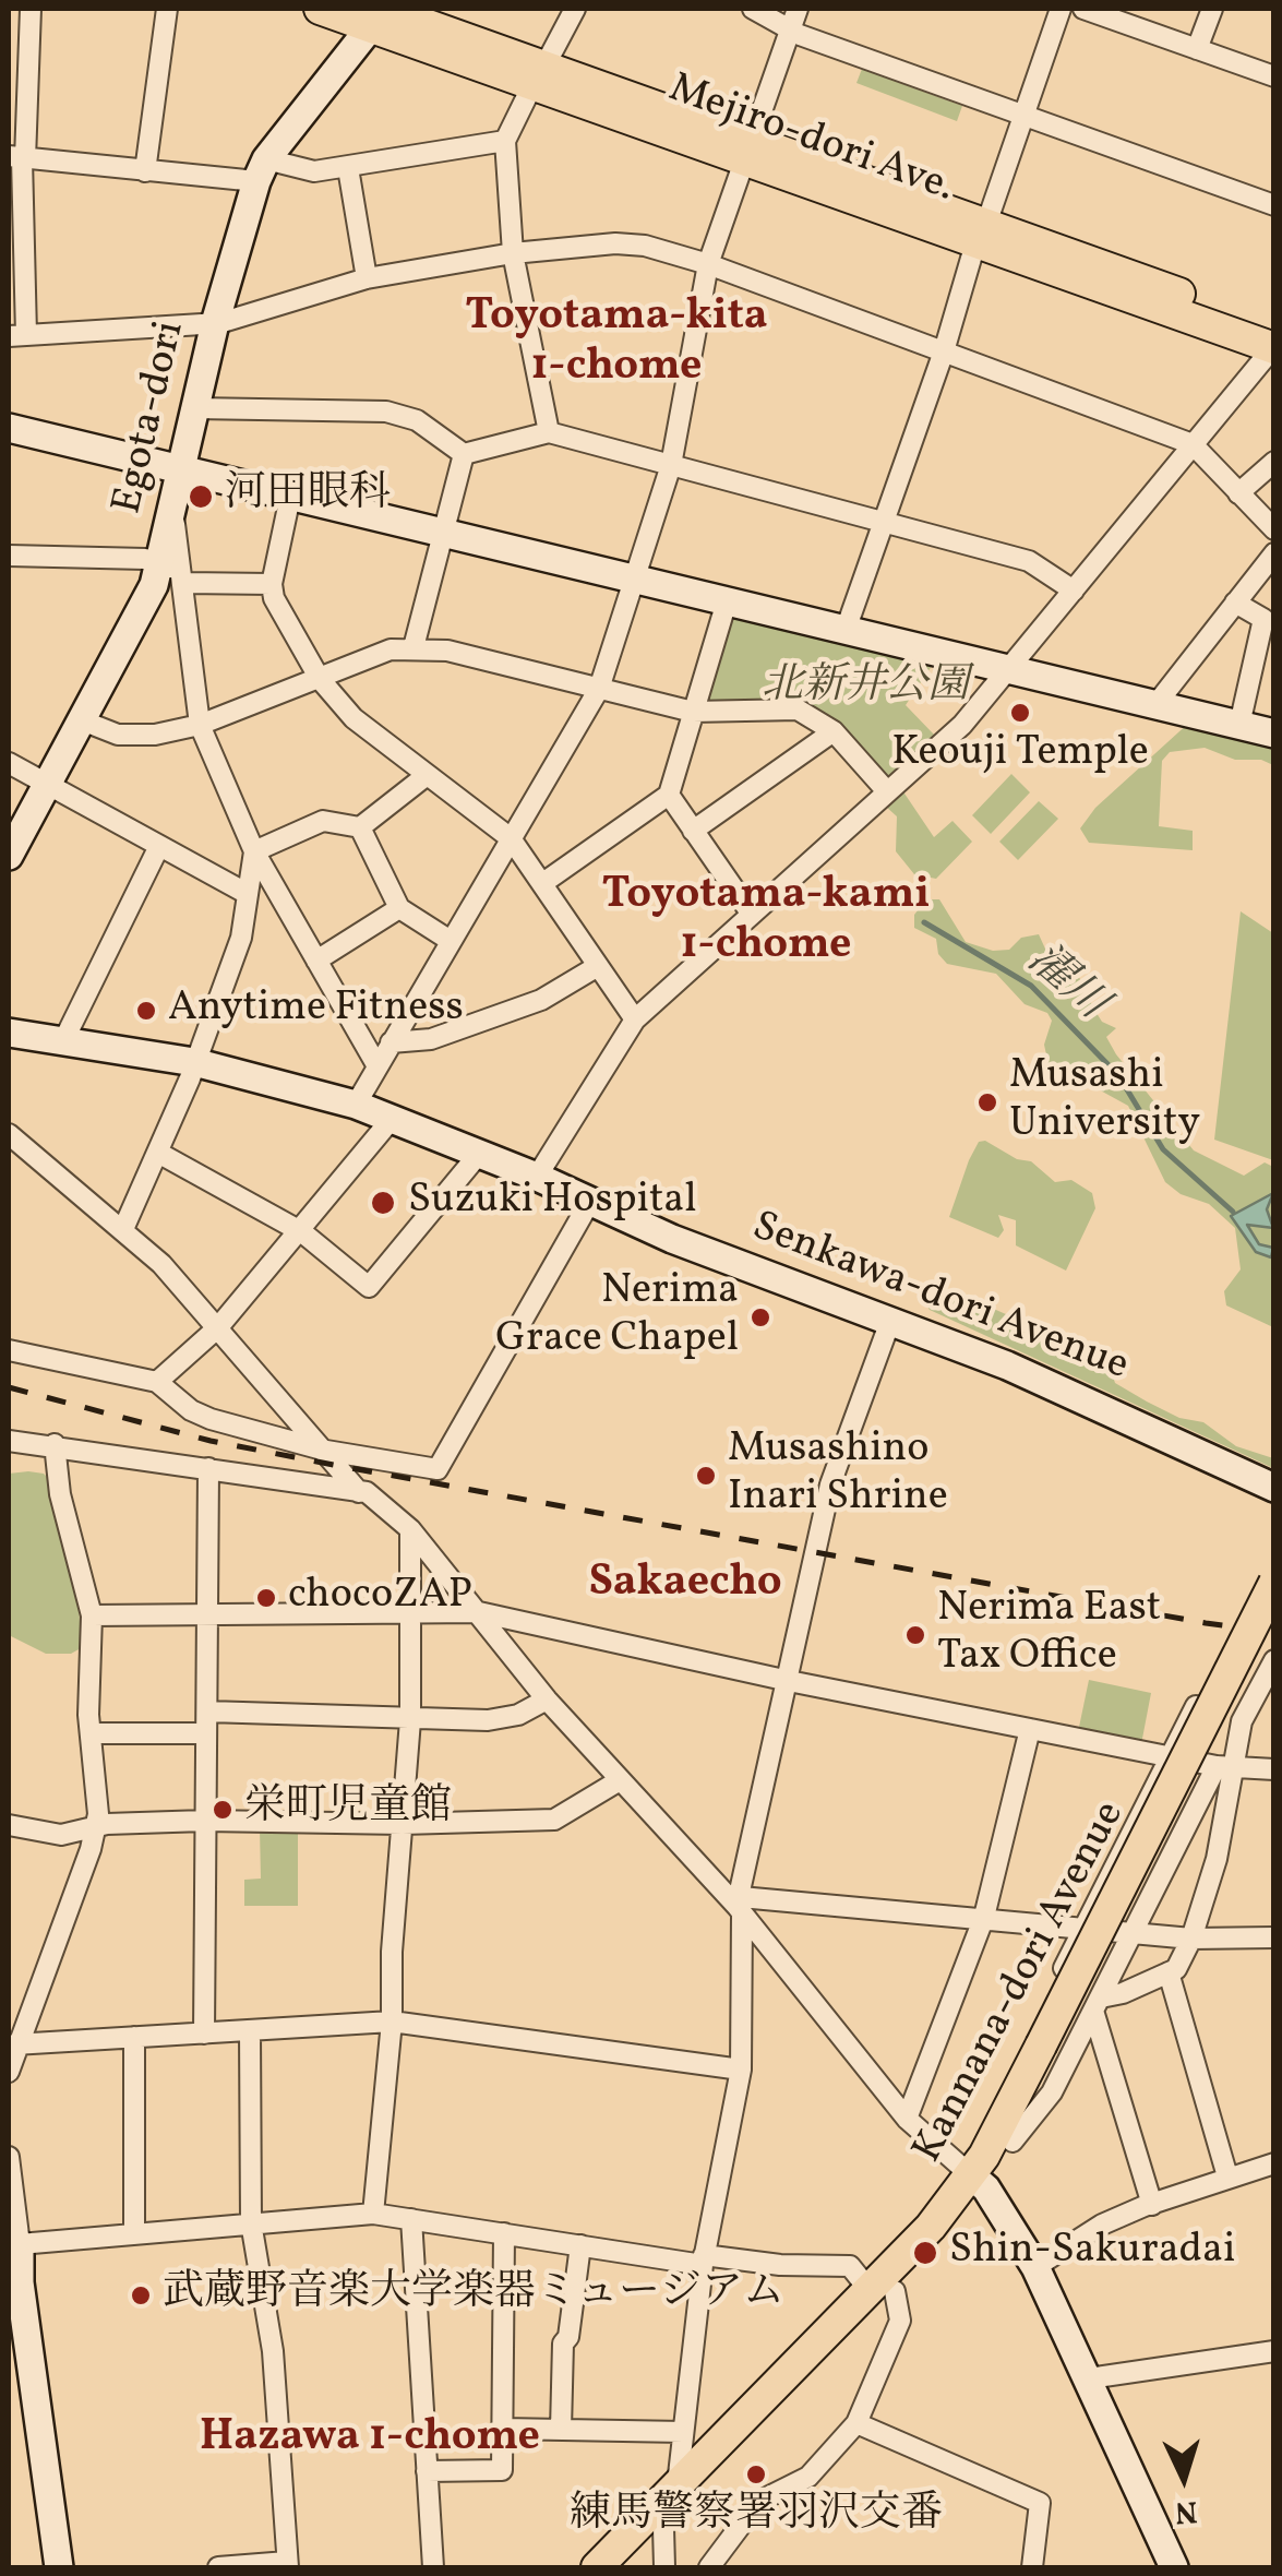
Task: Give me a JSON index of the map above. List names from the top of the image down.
{
  "streets": {
    "main road": ["Mejiro-dori Ave.", "Kannana-dori Avenue"],
    "street": ["Egota-dori", "Senkawa-dori Avenue"]
  },
  "crossings": [
    ["Mejiro-dori Ave.", "Egota-dori"]
  ],
  "districts": [
    "Toyotama-kita 1-chome",
    "Toyotama-kami 1-chome",
    "Sakaecho",
    "Hazawa 1-chome"
  ],
  "water": ["濯川"],
  "parks": ["北新井公園"],
  "places": [
    "河田眼科",
    "Keouji Temple",
    "Anytime Fitness",
    "Musashi University",
    "Suzuki Hospital",
    "Nerima Grace Chapel",
    "Musashino Inari Shrine",
    "chocoZAP",
    "Nerima East Tax Office",
    "栄町児童館",
    "Shin-Sakuradai",
    "武蔵野音楽大学楽器ミュージアム",
    "練馬警察署羽沢交番"
  ],
  "north": "bottom"
}
